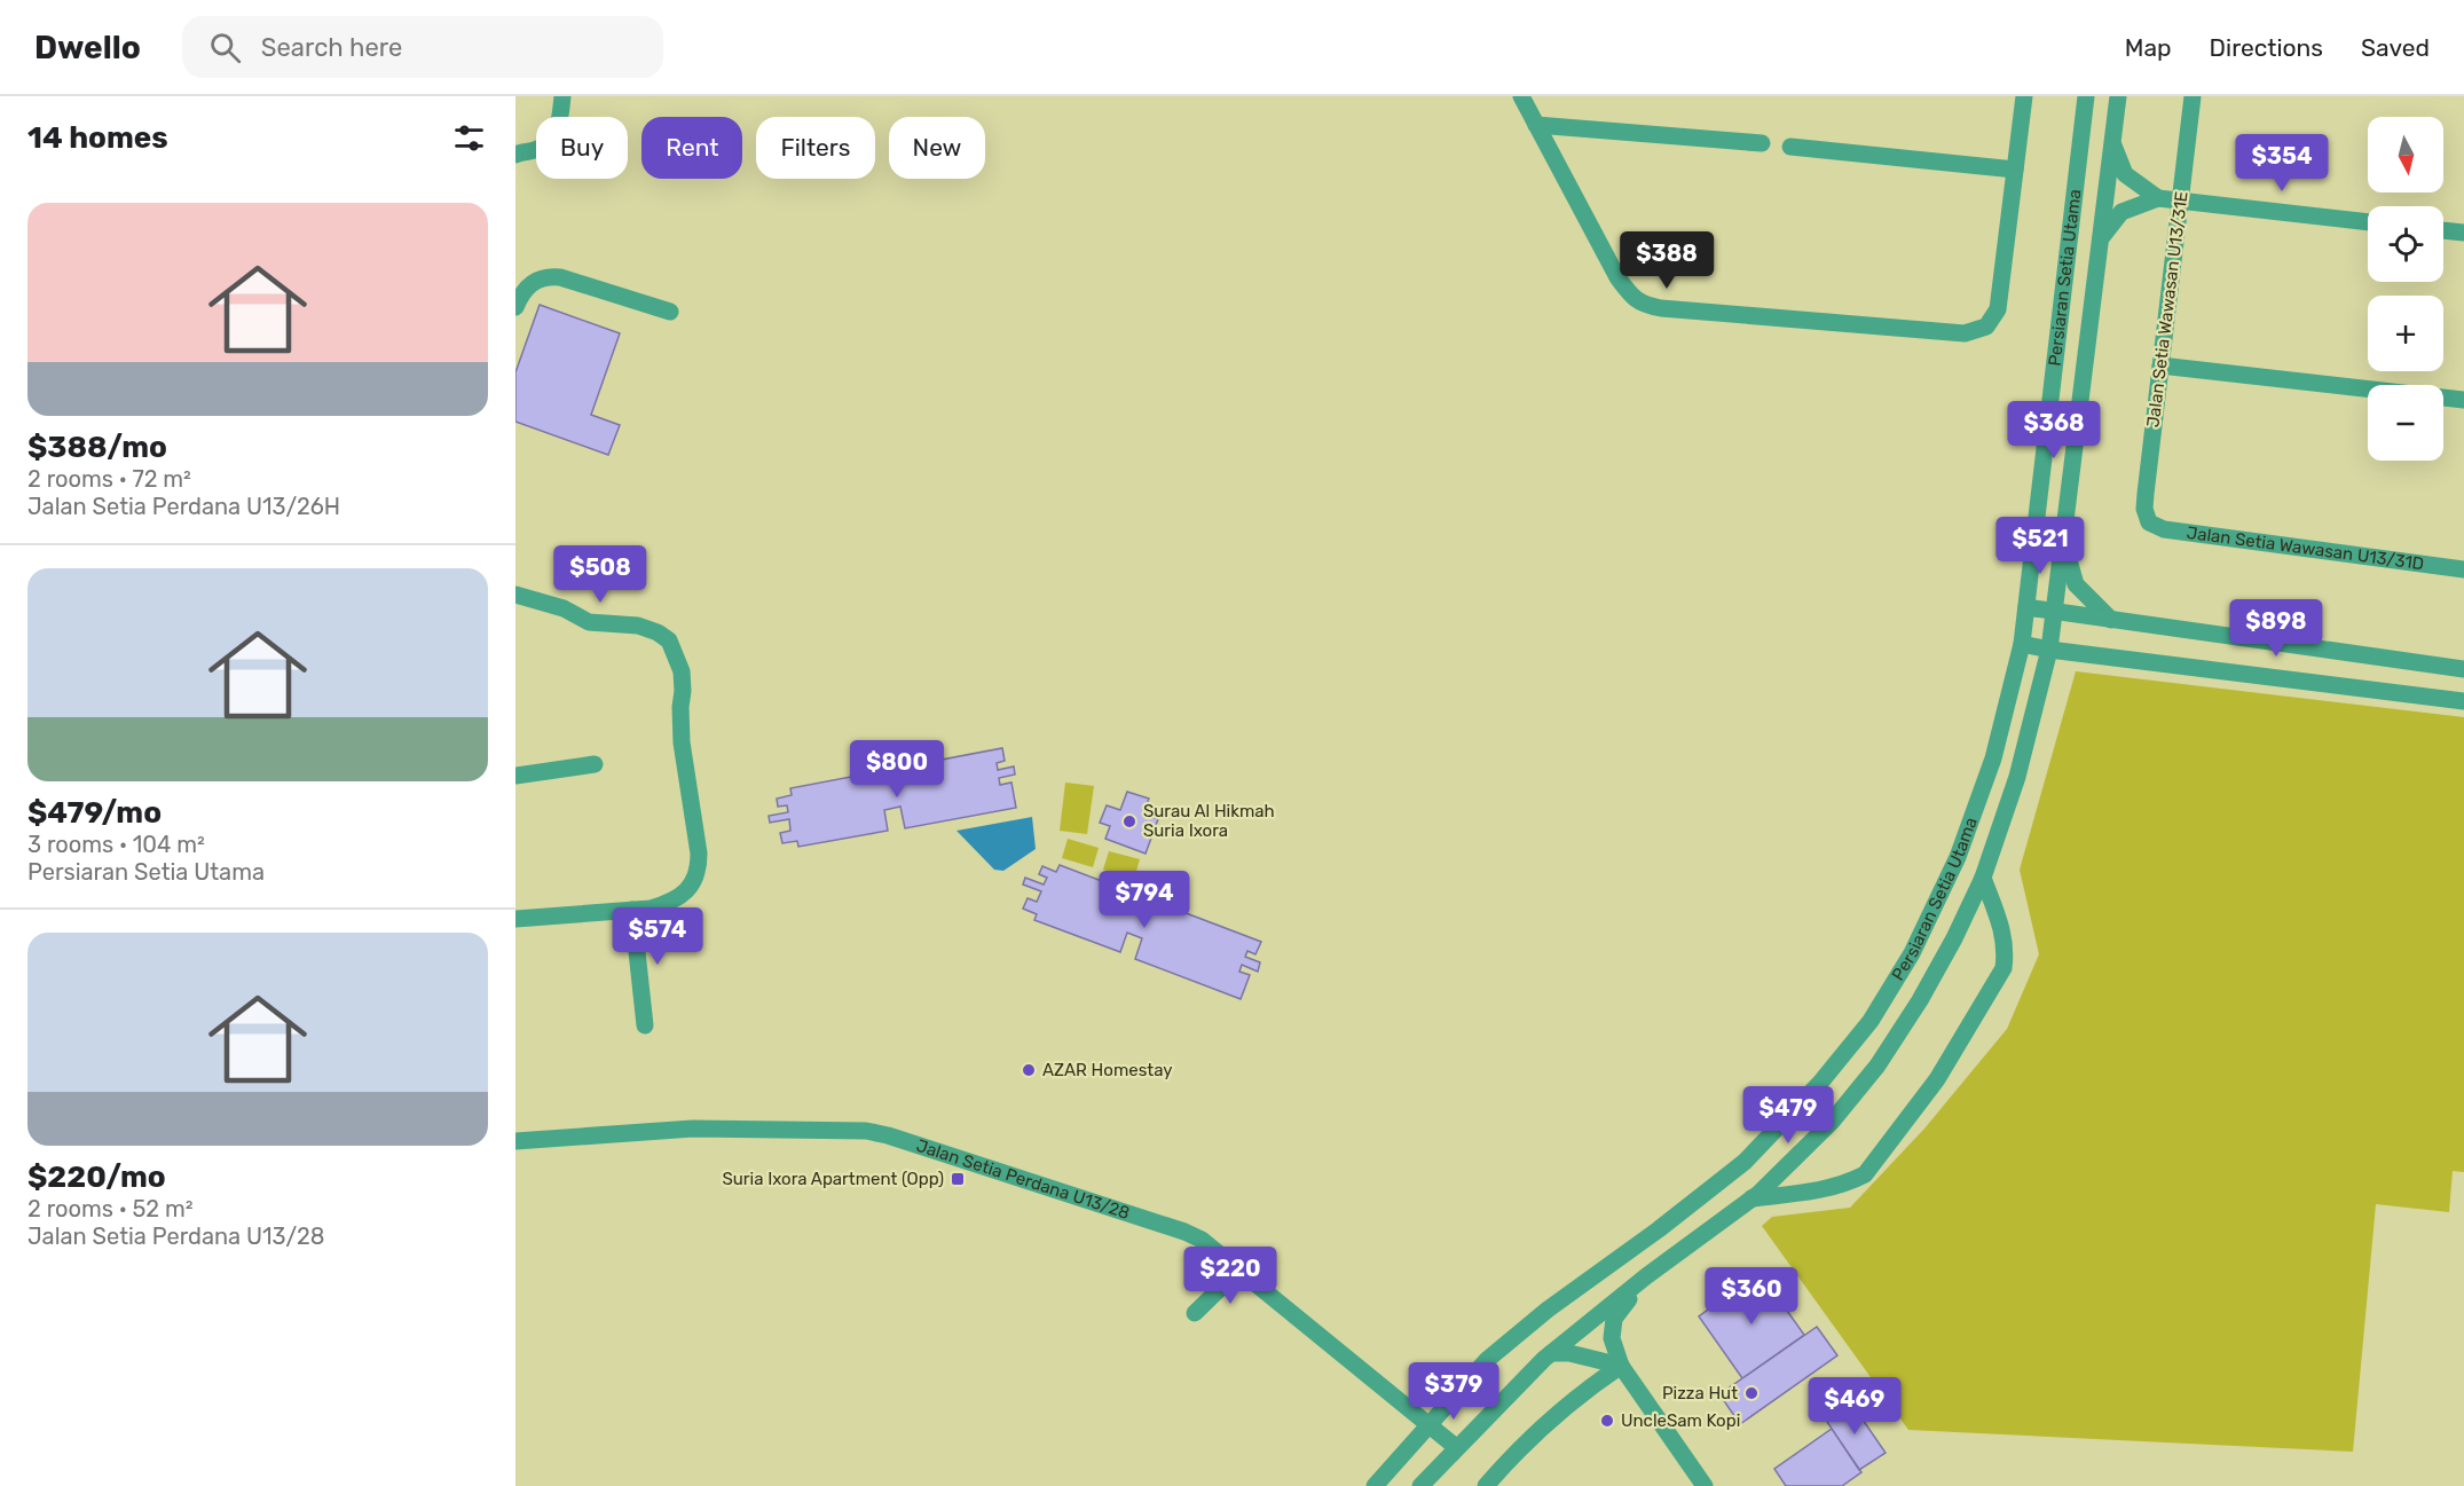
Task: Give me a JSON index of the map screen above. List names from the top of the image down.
{
  "streets": {
    "street": [
      "Persiaran Setia Utama",
      "Jalan Setia Wawasan U13/31E",
      "Jalan Setia Wawasan U13/31D",
      "Jalan Setia Perdana U13/28"
    ]
  },
  "crossings": [
    ["Persiaran Setia Utama", "Jalan Setia Perdana U13/28"],
    ["Jalan Setia Wawasan U13/31E", "Jalan Setia Wawasan U13/31D"]
  ],
  "places": {
    "other": [
      "Surau Al Hikmah Suria Ixora",
      "AZAR Homestay",
      "Pizza Hut",
      "UncleSam Kopi"
    ],
    "transit": ["Suria Ixora Apartment (Opp)"]
  },
  "north": "bottom",
  "page": {
    "header": "Dwello",
    "search": "Search here",
    "nav": ["Map", "Directions", "Saved"],
    "heading": "14 homes",
    "map_buttons": ["+", "−"],
    "chip": [
      "Buy",
      "Rent",
      "Filters",
      "New"
    ],
    "price": [
      "$354",
      "$388",
      "$368",
      "$521",
      "$508",
      "$898",
      "$800",
      "$794",
      "$574",
      "$479",
      "$220",
      "$360",
      "$379",
      "$469"
    ],
    "list": [
      {
        "name": "$388/mo",
        "note": "2 rooms · 72 m² · Jalan Setia Perdana U13/26H"
      },
      {
        "name": "$479/mo",
        "note": "3 rooms · 104 m² · Persiaran Setia Utama"
      },
      {
        "name": "$220/mo",
        "note": "2 rooms · 52 m² · Jalan Setia Perdana U13/28"
      }
    ]
  }
}
